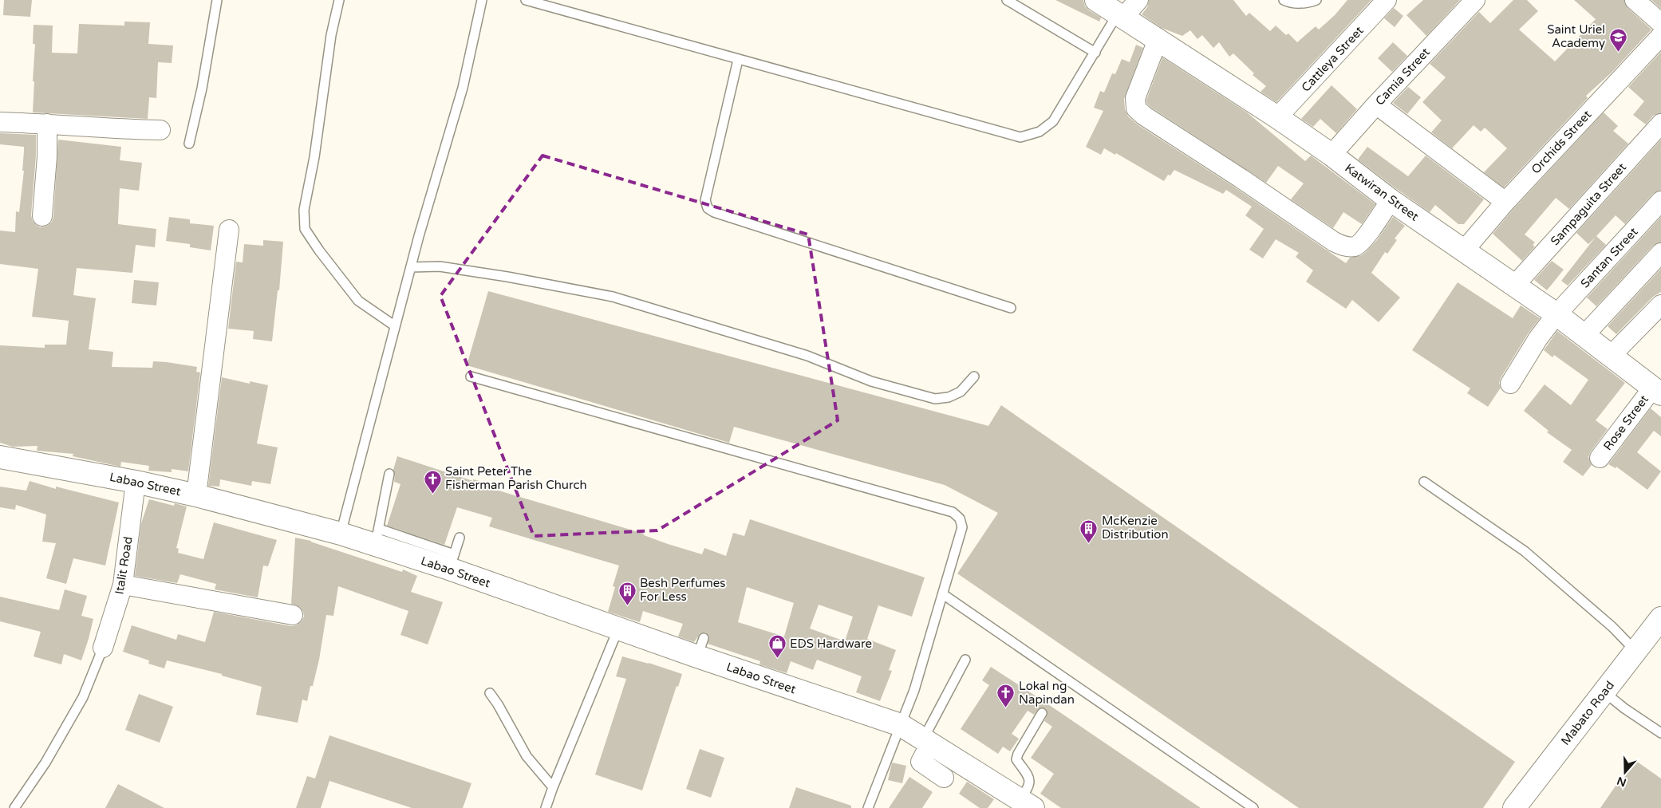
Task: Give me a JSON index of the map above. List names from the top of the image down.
{
  "streets": {
    "main road": ["Katwiran Street", "Labao Street", "Mabato Road"],
    "street": [
      "Cattleya Street",
      "Camia Street",
      "Orchids Street",
      "Sampaguita Street",
      "Santan Street",
      "Rose Street",
      "Italit Road"
    ]
  },
  "crossings": [
    ["Cattleya Street", "Katwiran Street"],
    ["Camia Street", "Katwiran Street"],
    ["Orchids Street", "Katwiran Street"],
    ["Katwiran Street", "Sampaguita Street"],
    ["Katwiran Street", "Santan Street"],
    ["Katwiran Street", "Rose Street"],
    ["Labao Street", "Italit Road"]
  ],
  "places": {
    "school or university": ["Saint Uriel Academy"],
    "church": ["Saint Peter The Fisherman Parish Church", "Lokal ng Napindan"],
    "building": ["McKenzie Distribution", "Besh Perfumes For Less"],
    "shop": ["EDS Hardware"]
  },
  "north": "bottom"
}
